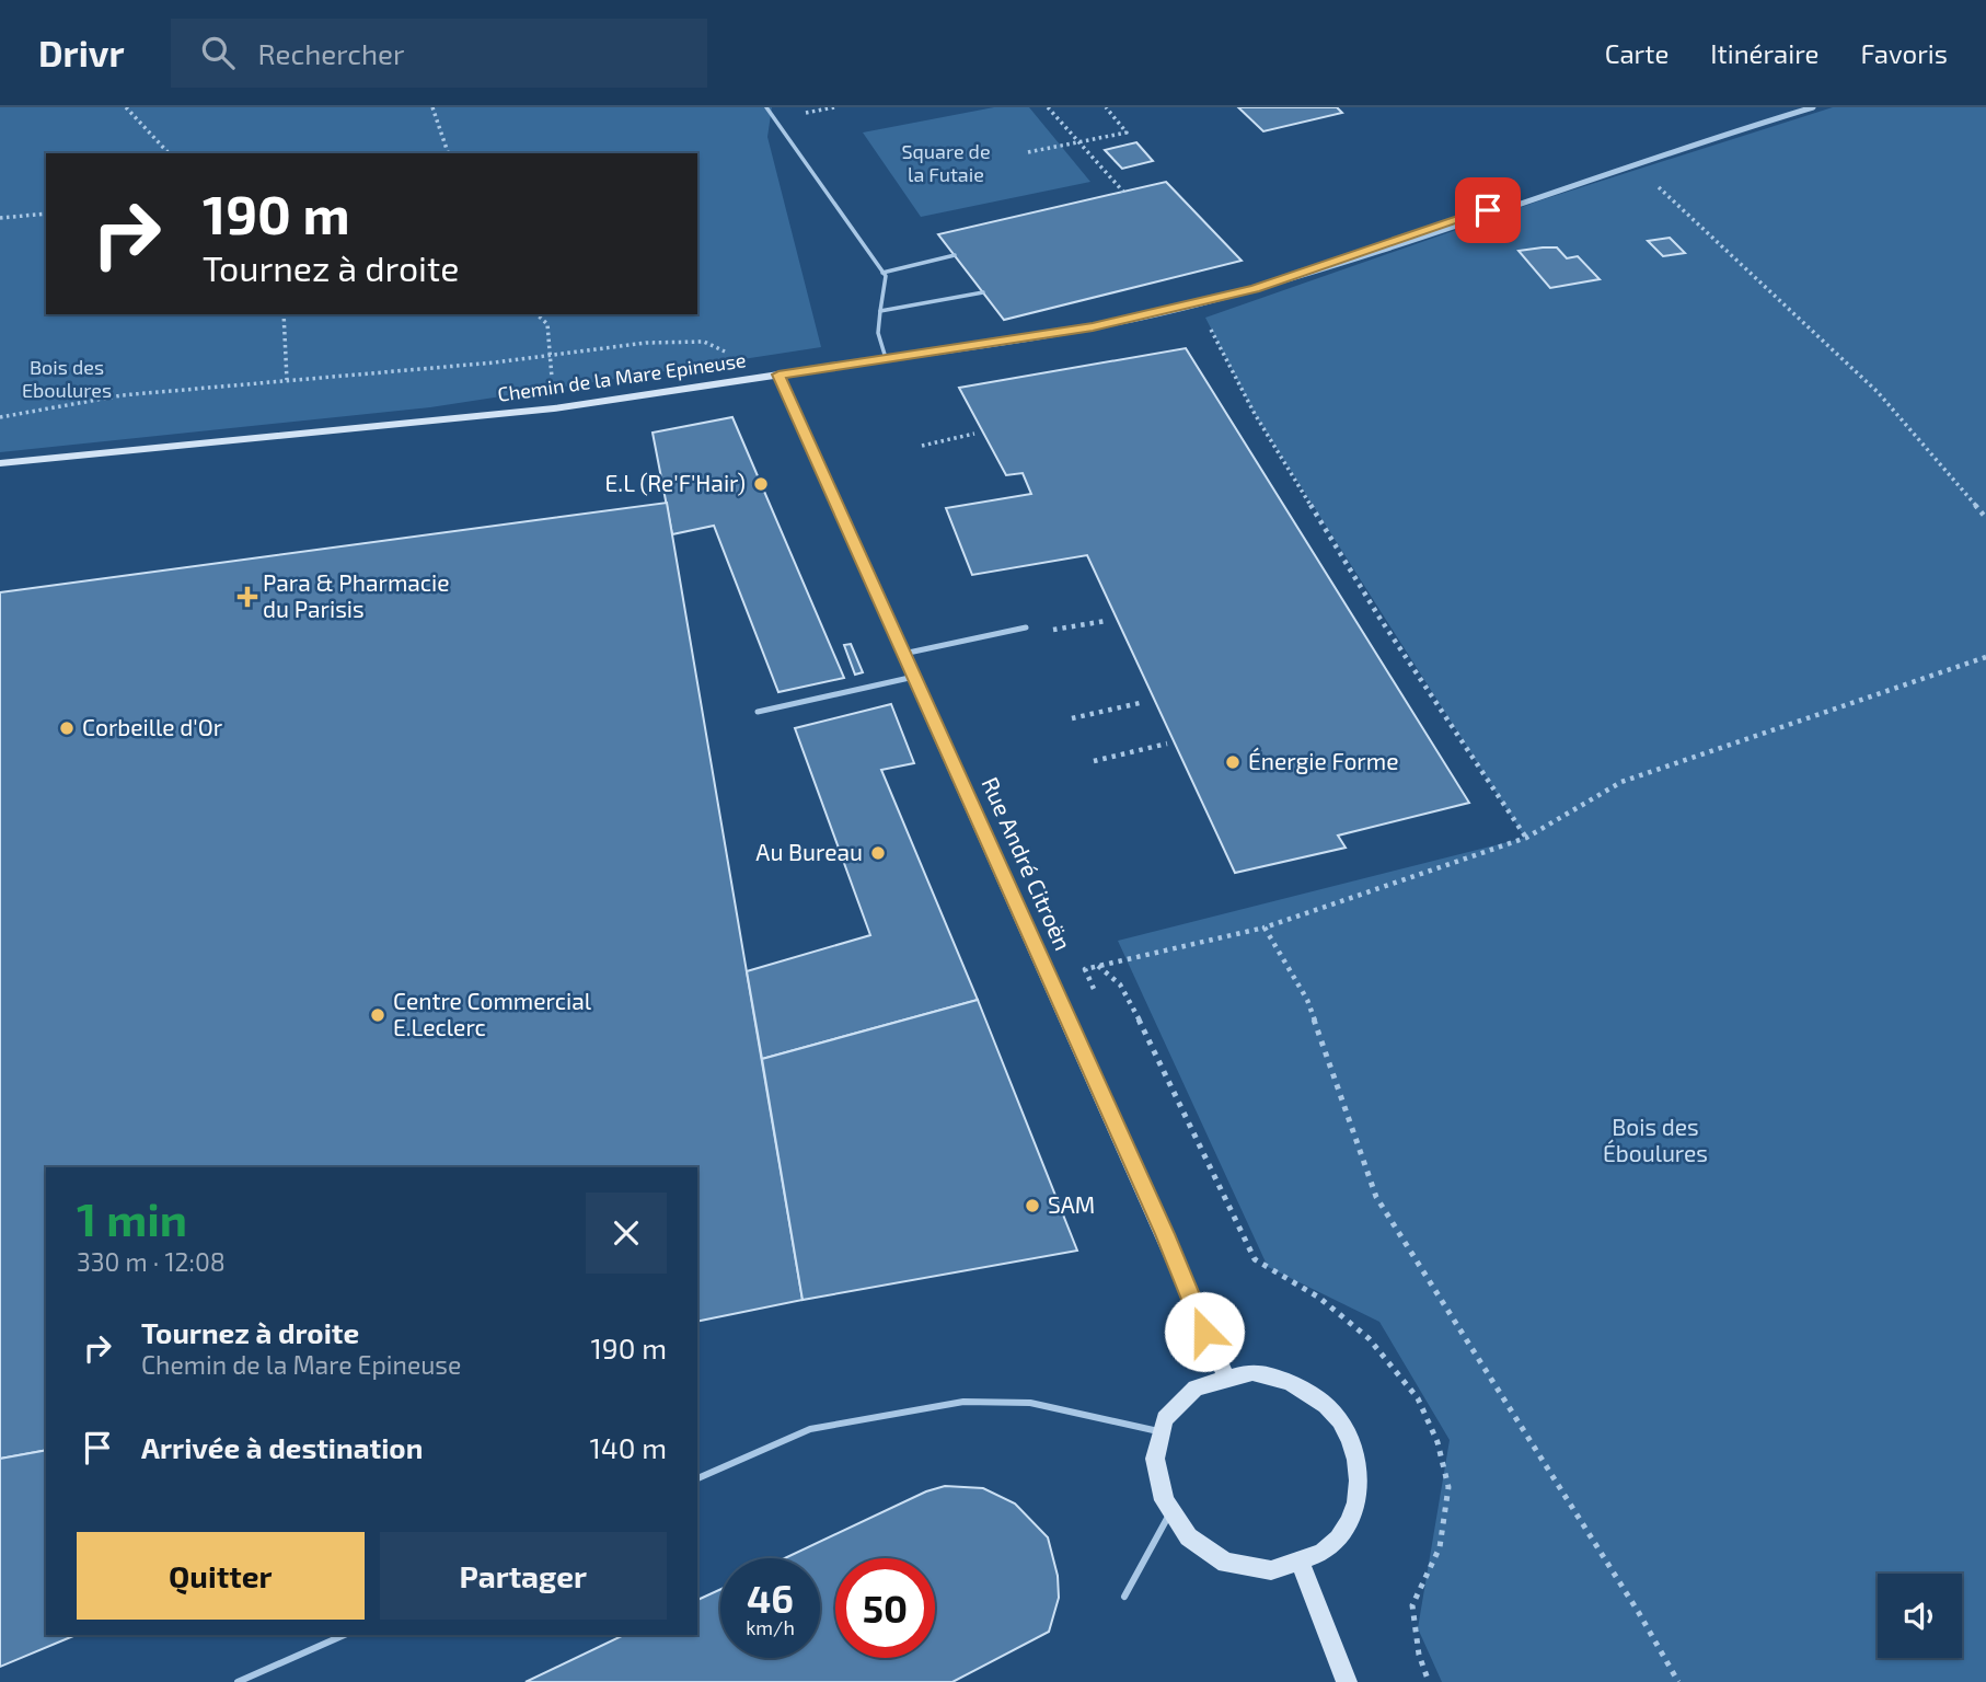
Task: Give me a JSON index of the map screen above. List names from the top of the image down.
{
  "streets": {
    "main road": ["Chemin de la Mare Epineuse", "Rue André Citroën"]
  },
  "crossings": [
    ["Chemin de la Mare Epineuse", "Rue André Citroën"]
  ],
  "parks": ["Square de la Futaie", "Bois des Eboulures", "Bois des Éboulures"],
  "places": {
    "other": [
      "E.L (Re'F'Hair)",
      "Corbeille d'Or",
      "Énergie Forme",
      "Au Bureau",
      "Centre Commercial E.Leclerc",
      "SAM"
    ],
    "health": ["Para & Pharmacie du Parisis"]
  },
  "page": {
    "header": "Drivr",
    "search": "Rechercher",
    "nav": ["Carte", "Itinéraire", "Favoris"],
    "turn": ["190 m", "Tournez à droite"],
    "heading": ["1 min", "330 m · 12:08"],
    "list": [
      {
        "name": "Tournez à droite",
        "note": "Chemin de la Mare Epineuse",
        "value": "190 m"
      },
      {
        "name": "Arrivée à destination",
        "value": "140 m"
      }
    ],
    "buttons": ["Quitter", "Partager"],
    "speed": "46 km/h",
    "limit": "50"
  }
}
